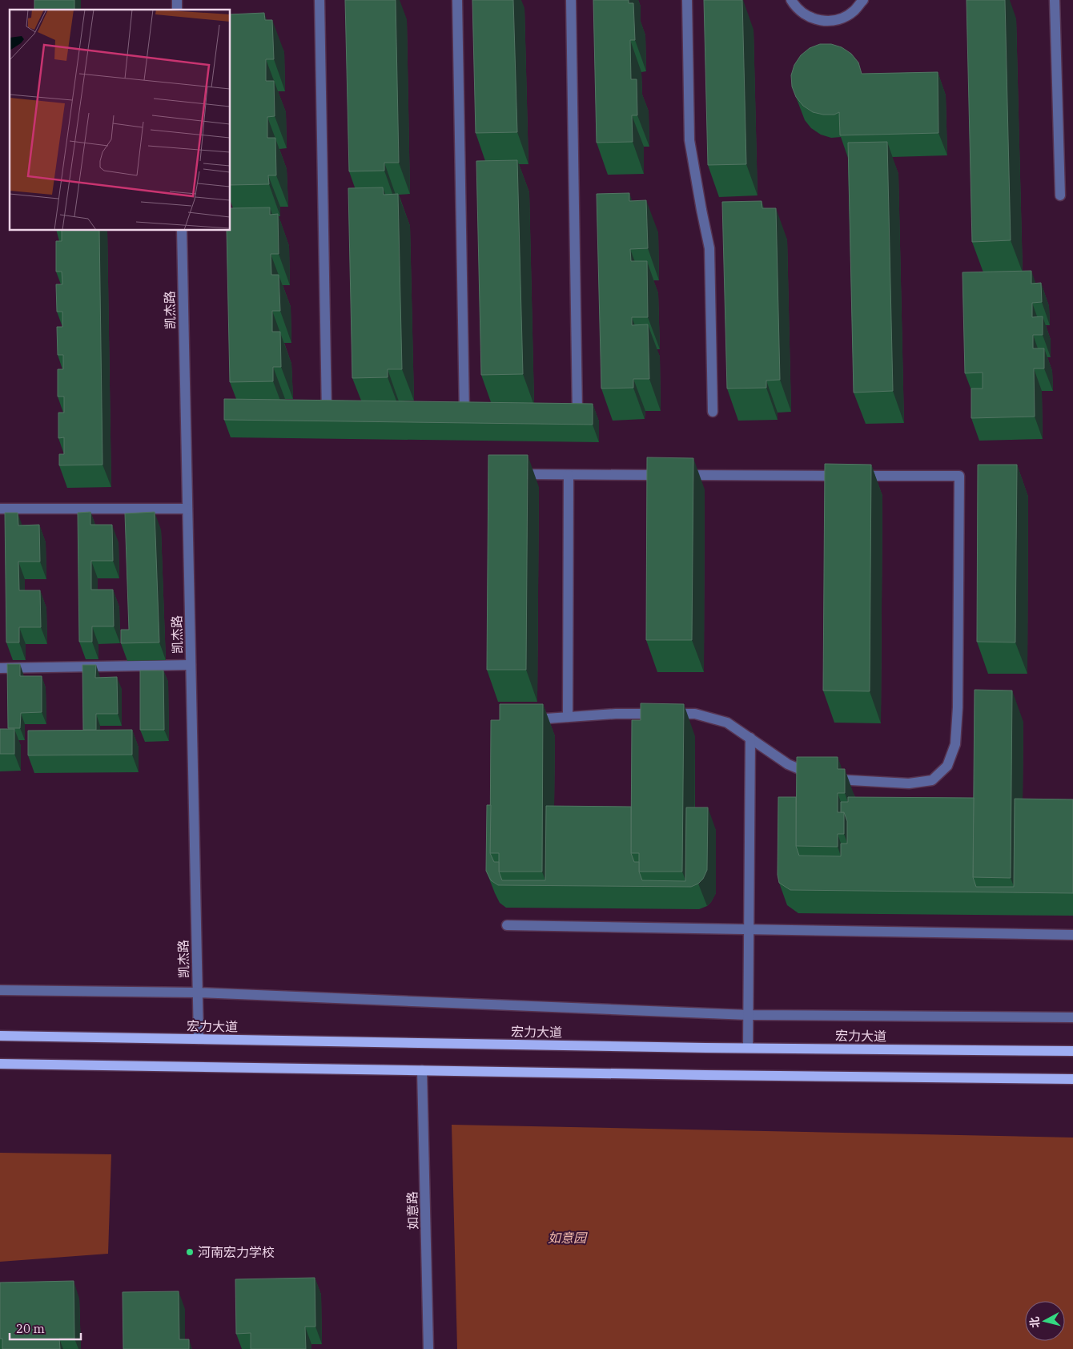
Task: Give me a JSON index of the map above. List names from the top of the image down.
{
  "streets": {
    "main road": ["宏力大道"],
    "street": ["凯杰路", "如意路"]
  },
  "crossings": [
    ["凯杰路", "宏力大道"]
  ],
  "parks": ["如意园"],
  "places": ["河南宏力学校"],
  "scale_bar": "20 m",
  "north": "left"
}
